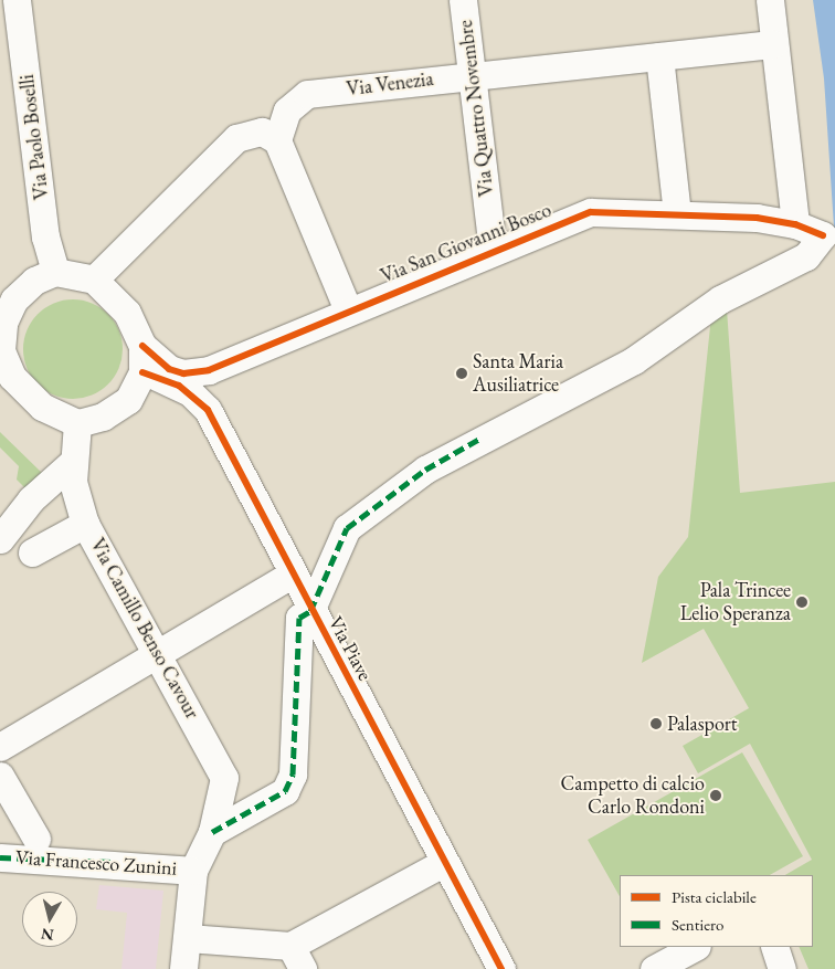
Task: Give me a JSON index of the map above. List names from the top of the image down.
{
  "streets": {
    "street": [
      "Via Venezia",
      "Via Quattro Novembre",
      "Via Paolo Boselli",
      "Via San Giovanni Bosco",
      "Via Camillo Benso Cavour",
      "Via Piave",
      "Via Francesco Zunini"
    ]
  },
  "crossings": [
    ["Via Venezia", "Via Quattro Novembre"],
    ["Via Quattro Novembre", "Via San Giovanni Bosco"],
    ["Via Paolo Boselli", "Via San Giovanni Bosco"],
    ["Via Paolo Boselli", "Via Camillo Benso Cavour"],
    ["Via Paolo Boselli", "Via Piave"],
    ["Via San Giovanni Bosco", "Via Camillo Benso Cavour"],
    ["Via San Giovanni Bosco", "Via Piave"],
    ["Via Camillo Benso Cavour", "Via Piave"],
    ["Via Camillo Benso Cavour", "Via Francesco Zunini"]
  ],
  "places": [
    "Santa Maria Ausiliatrice",
    "Pala Trincee Lelio Speranza",
    "Palasport",
    "Campetto di calcio Carlo Rondoni"
  ],
  "legend": ["Pista ciclabile", "Sentiero"],
  "north": "bottom"
}
